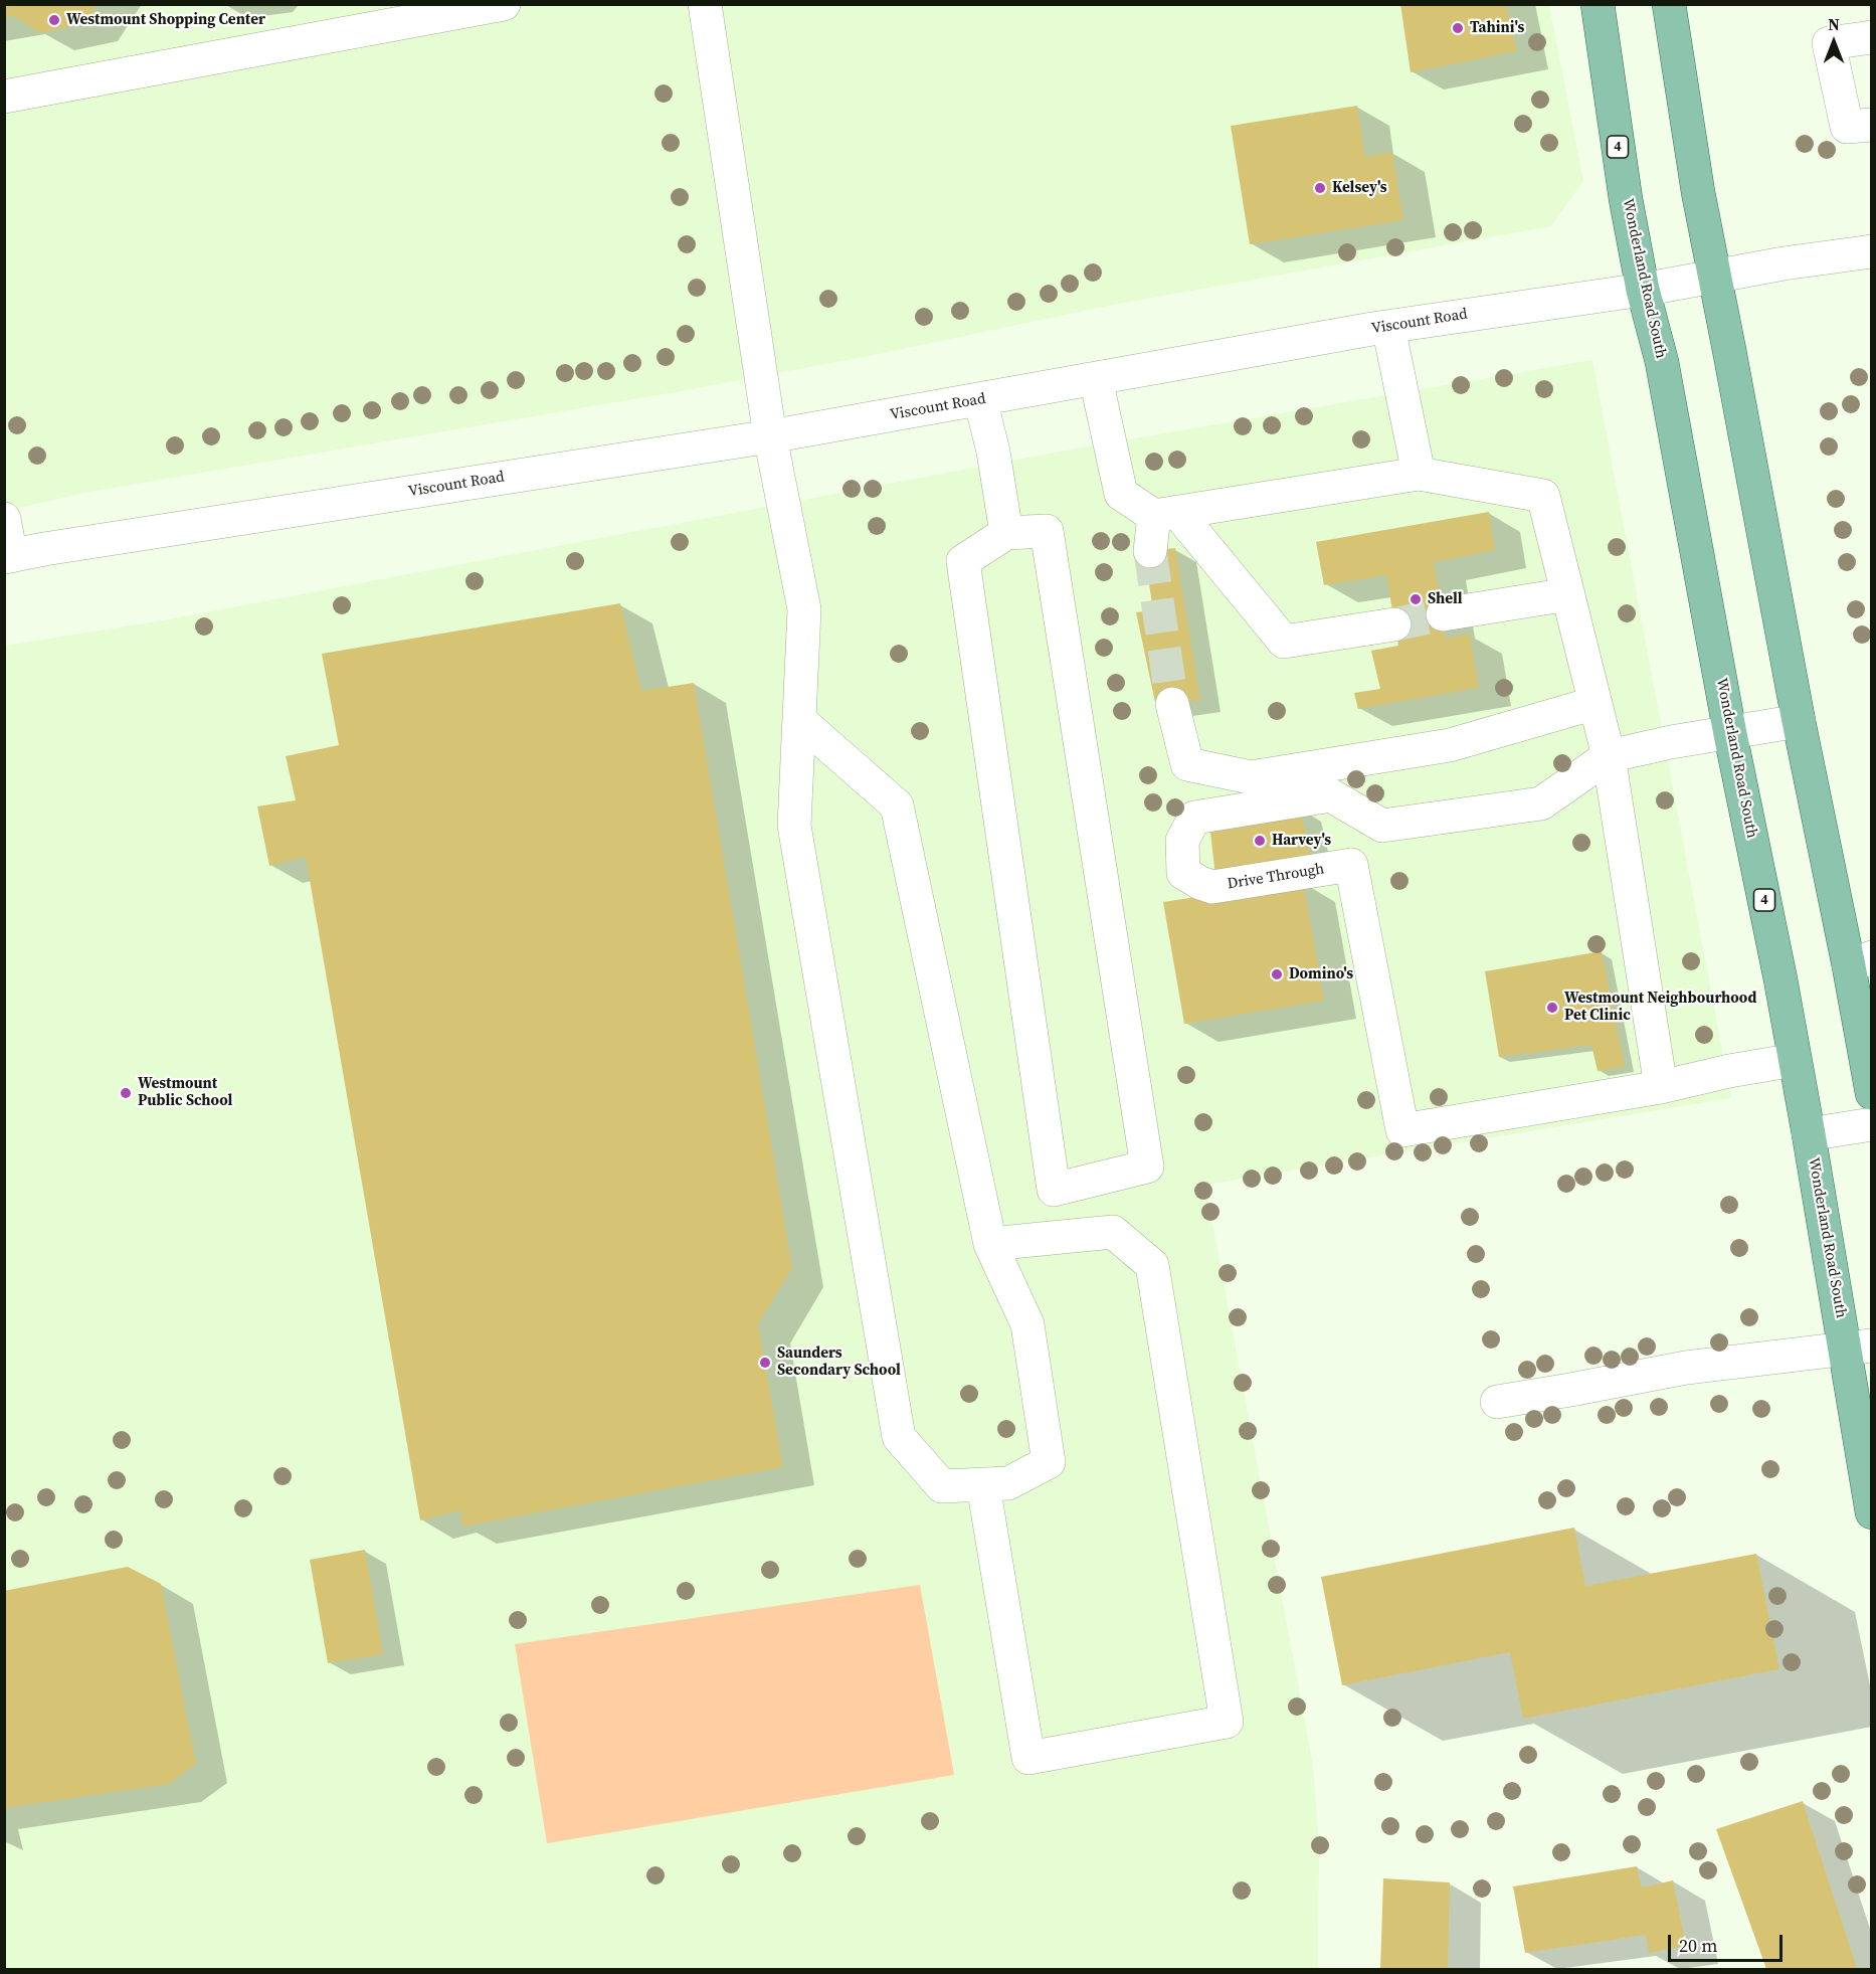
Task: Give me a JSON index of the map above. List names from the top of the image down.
{
  "streets": {
    "main road": ["4", "Wonderland Road South"],
    "street": ["Viscount Road", "Drive Through"]
  },
  "crossings": [
    ["Wonderland Road South", "Viscount Road"]
  ],
  "places": [
    "Westmount Shopping Center",
    "Tahini's",
    "Kelsey's",
    "Shell",
    "Harvey's",
    "Domino's",
    "Westmount Neighbourhood Pet Clinic",
    "Westmount Public School",
    "Saunders Secondary School"
  ],
  "scale_bar": "20 m",
  "north": "top"
}
